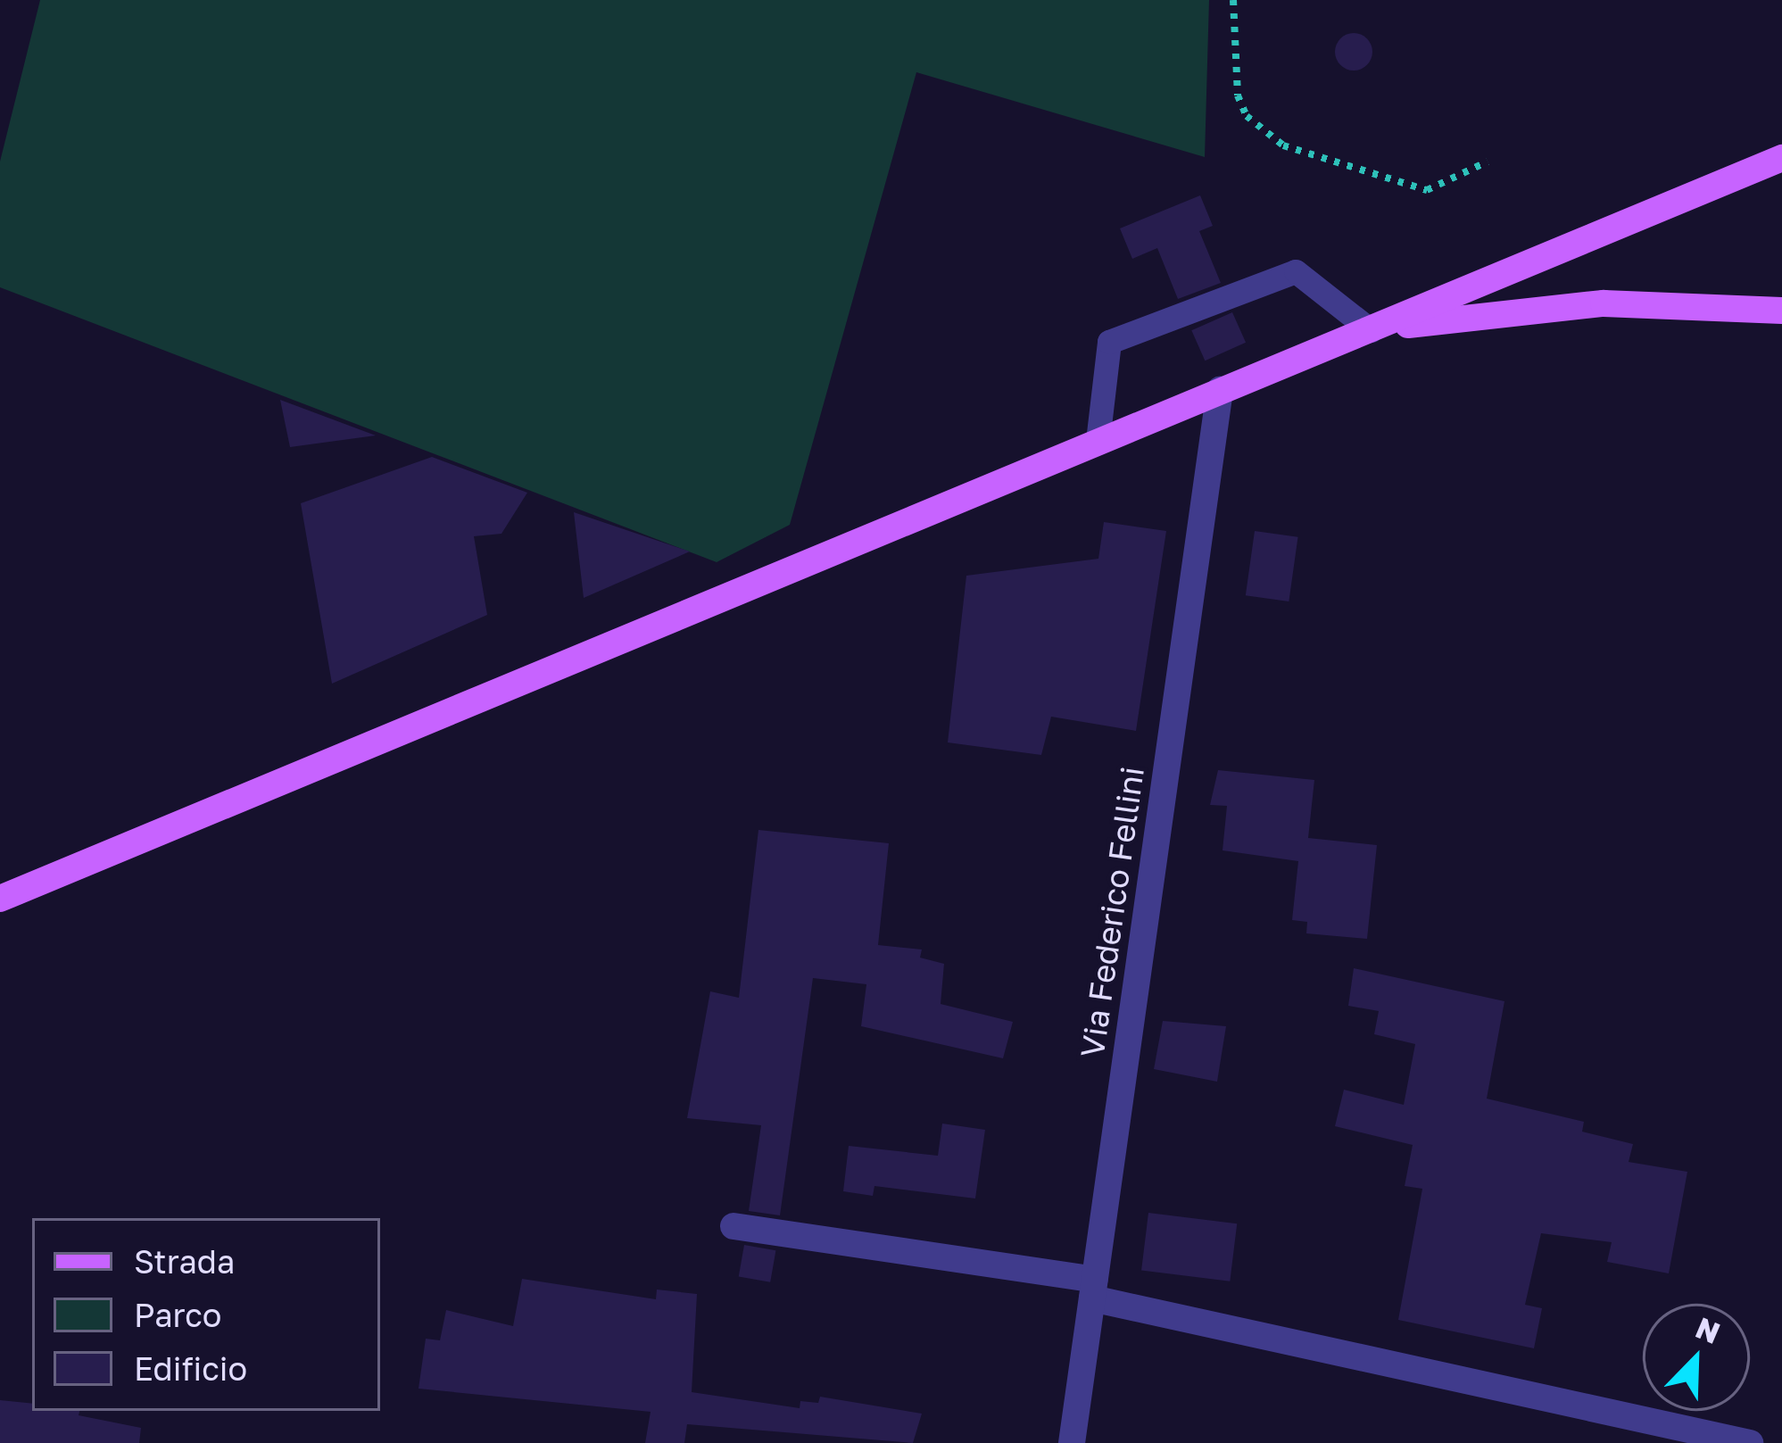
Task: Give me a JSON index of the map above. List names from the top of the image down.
{
  "streets": {
    "street": ["Via Federico Fellini"]
  },
  "legend": ["Strada", "Parco", "Edificio"],
  "north": "top right"
}
